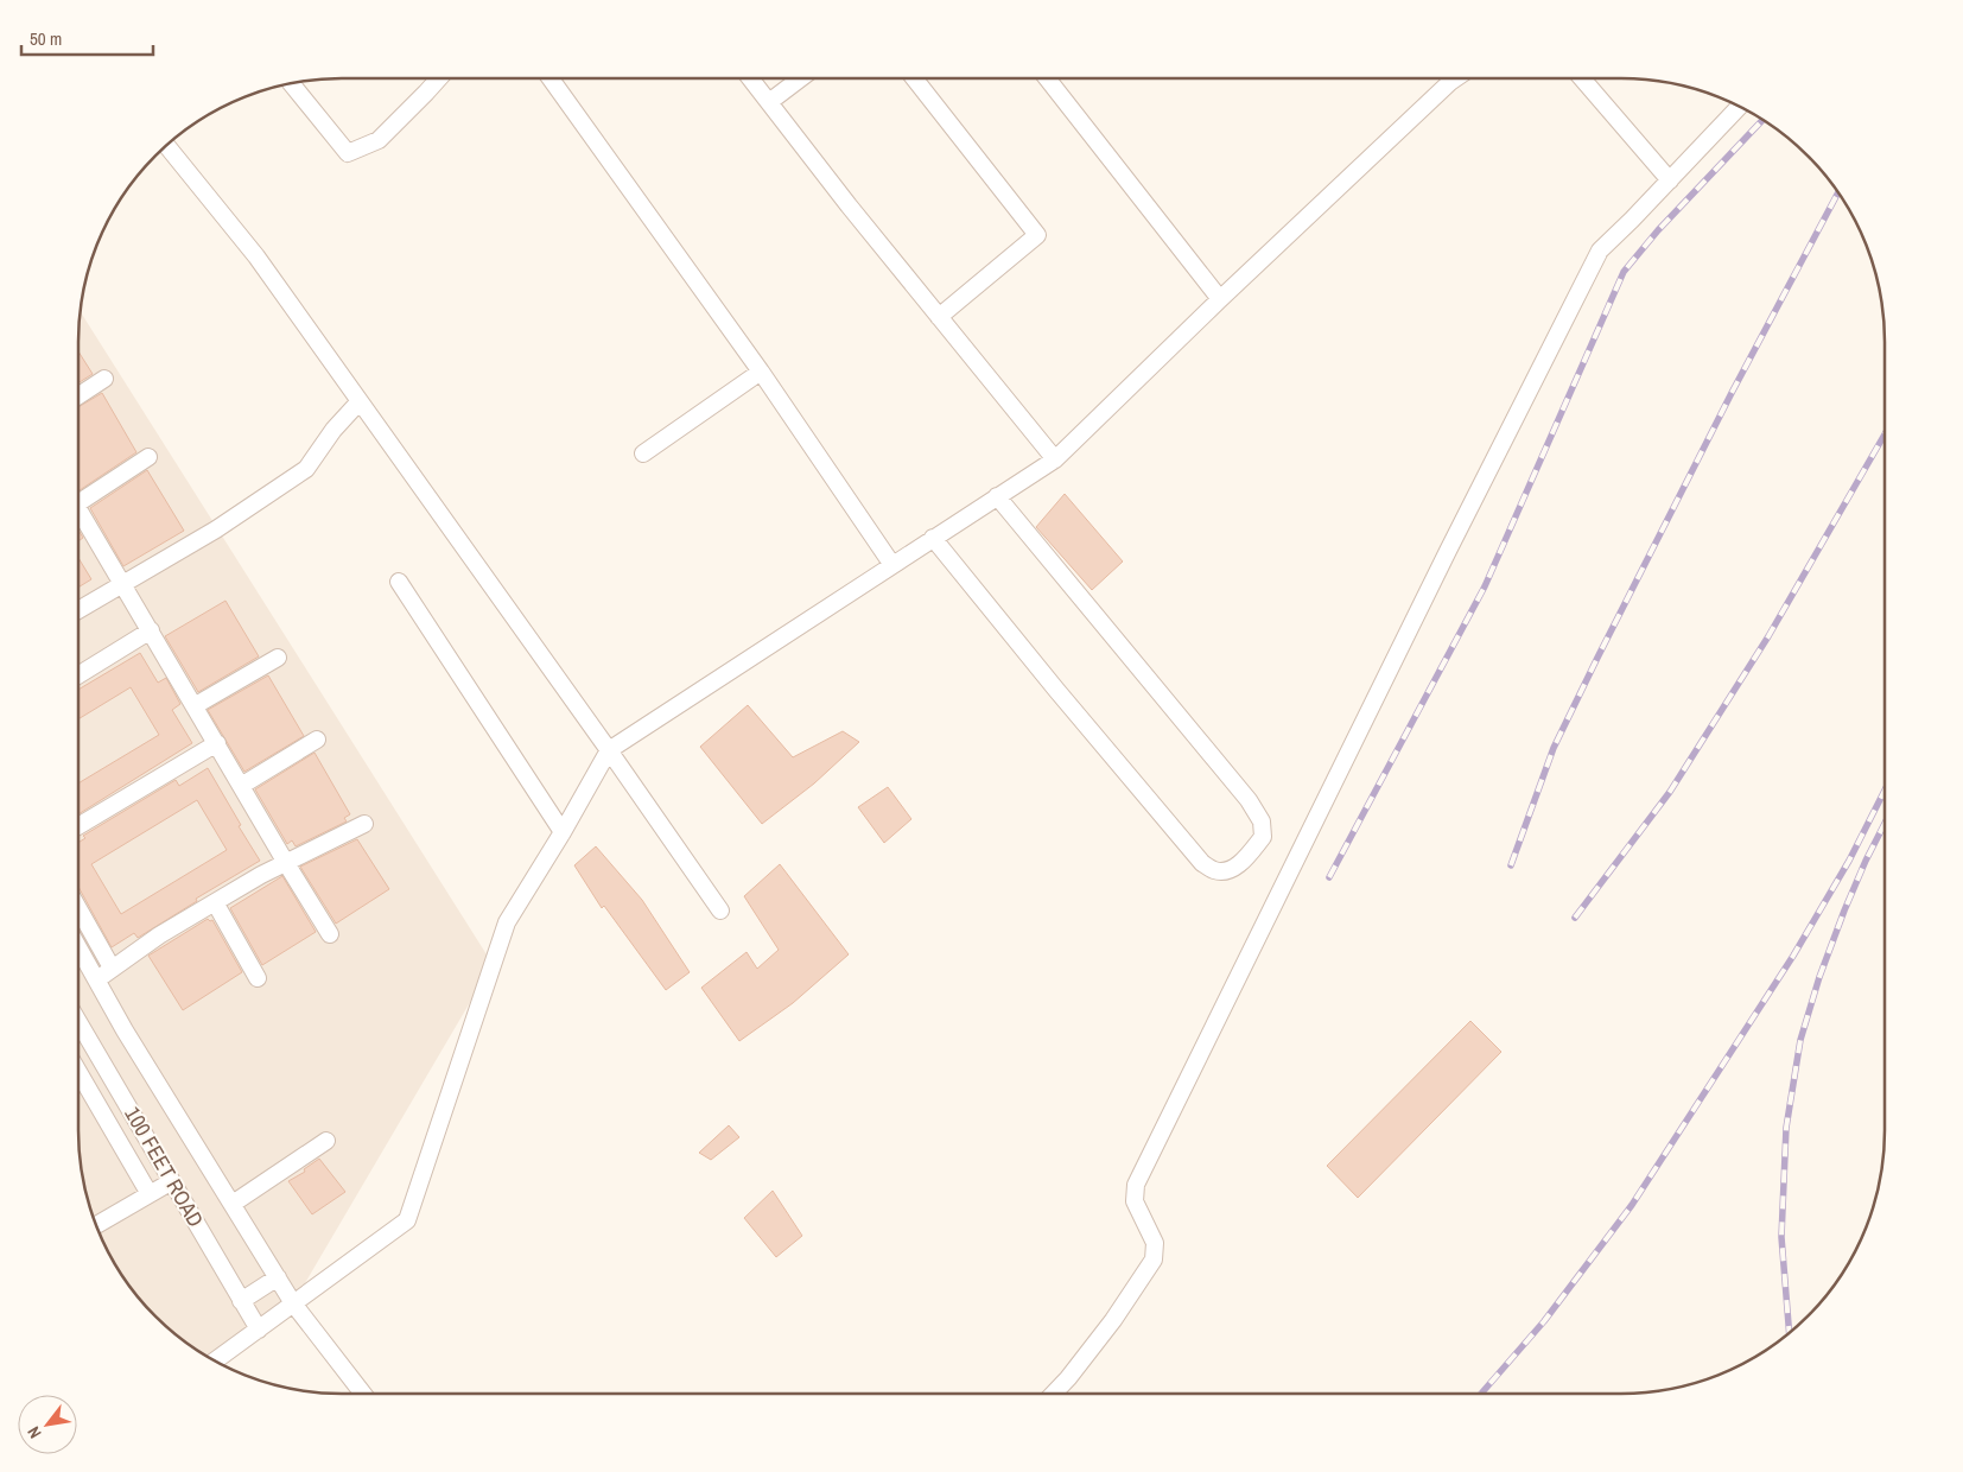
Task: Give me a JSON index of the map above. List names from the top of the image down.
{
  "streets": {
    "street": ["100 FEET ROAD"]
  },
  "scale_bar": "50 m",
  "north": "bottom left"
}
